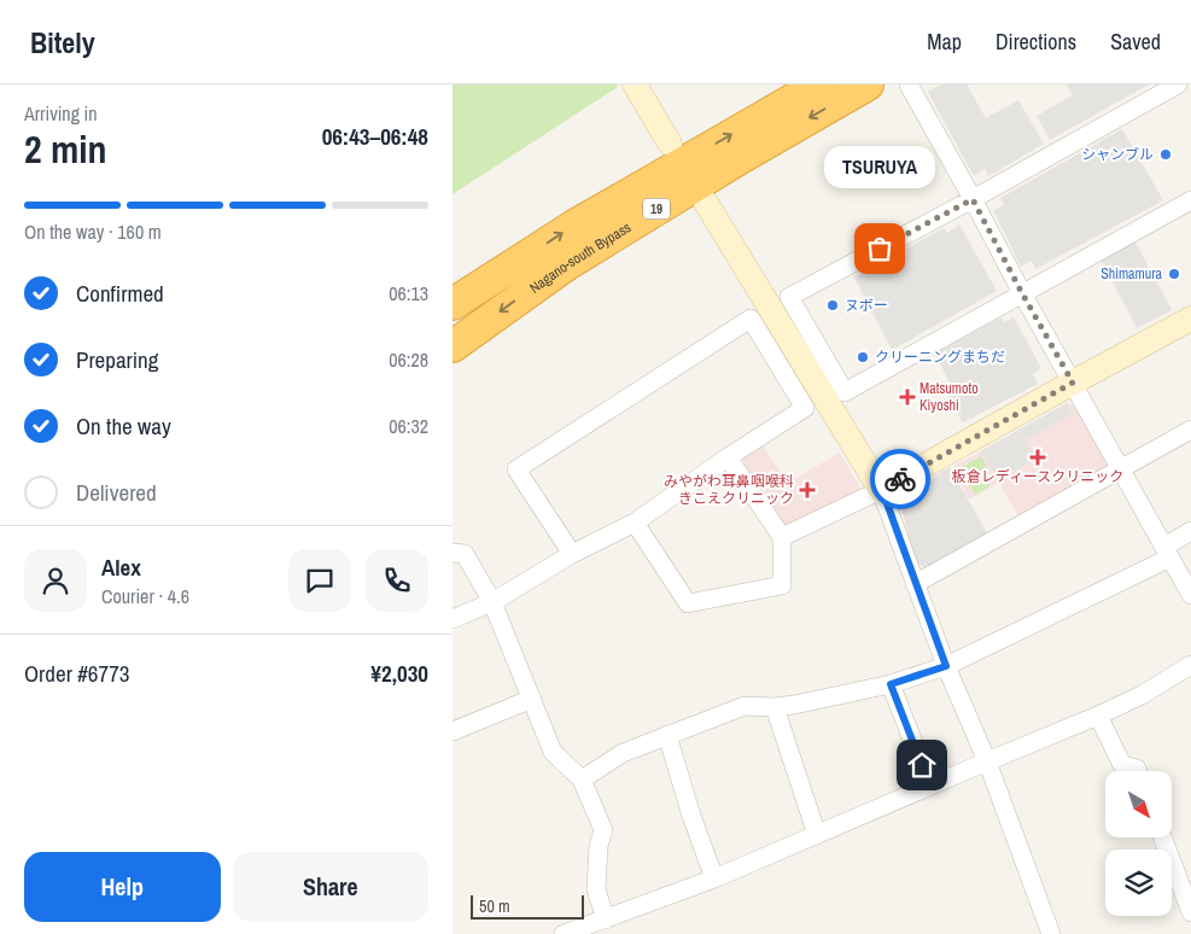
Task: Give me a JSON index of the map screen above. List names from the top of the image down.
{
  "streets": {
    "highway": ["19", "Nagano-south Bypass"]
  },
  "places": {
    "other": [
      "シャンブル",
      "TSURUYA",
      "Shimamura",
      "ヌボー",
      "クリーニングまちだ"
    ],
    "health": ["Matsumoto Kiyoshi", "板倉レディースクリニック", "みやがわ耳鼻咽喉科 きこえクリニック"]
  },
  "scale_bar": "50 m",
  "north": "bottom right",
  "page": {
    "header": "Bitely",
    "nav": ["Map", "Directions", "Saved"],
    "heading": ["2 min", "Arriving in", "06:43–06:48"],
    "panel": [
      "Alex",
      "Courier · 4.6",
      "Order #6773",
      "¥2,030"
    ],
    "bubble": "TSURUYA",
    "bar": "On the way · 160 m",
    "list": [
      ["Confirmed", "06:13"],
      ["Preparing", "06:28"],
      ["On the way", "06:32"],
      "Delivered"
    ],
    "buttons": ["Help", "Share"],
    "scale": "50 m"
  }
}
